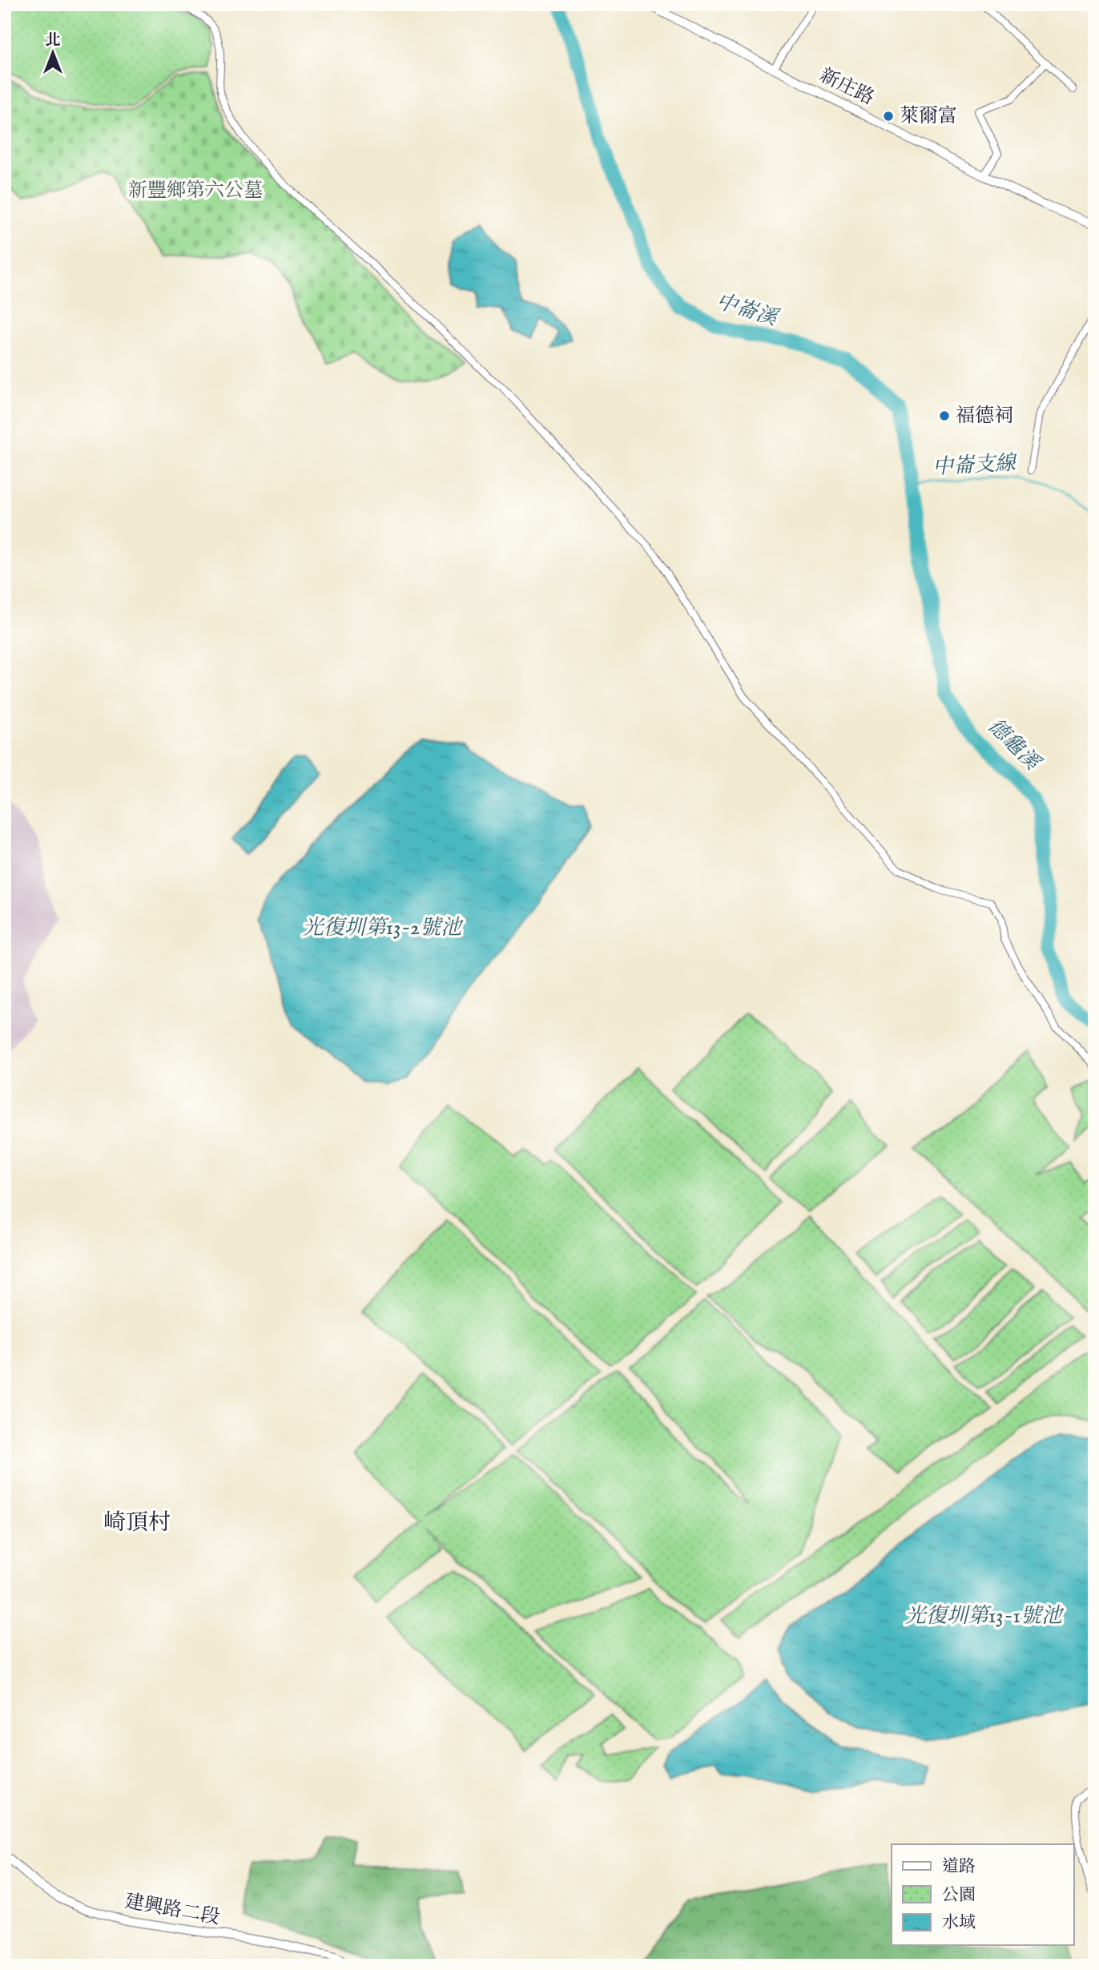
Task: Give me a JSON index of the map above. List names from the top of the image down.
{
  "streets": {
    "street": ["新庄路", "建興路二段"]
  },
  "districts": ["崎頂村"],
  "water": [
    "中崙溪",
    "中崙支線",
    "德龜溪",
    "光復圳第13-2號池",
    "光復圳第13-1號池"
  ],
  "parks": ["新豐鄉第六公墓"],
  "places": ["萊爾富", "福德祠"],
  "legend": ["道路", "公園", "水域"],
  "north": "top"
}
